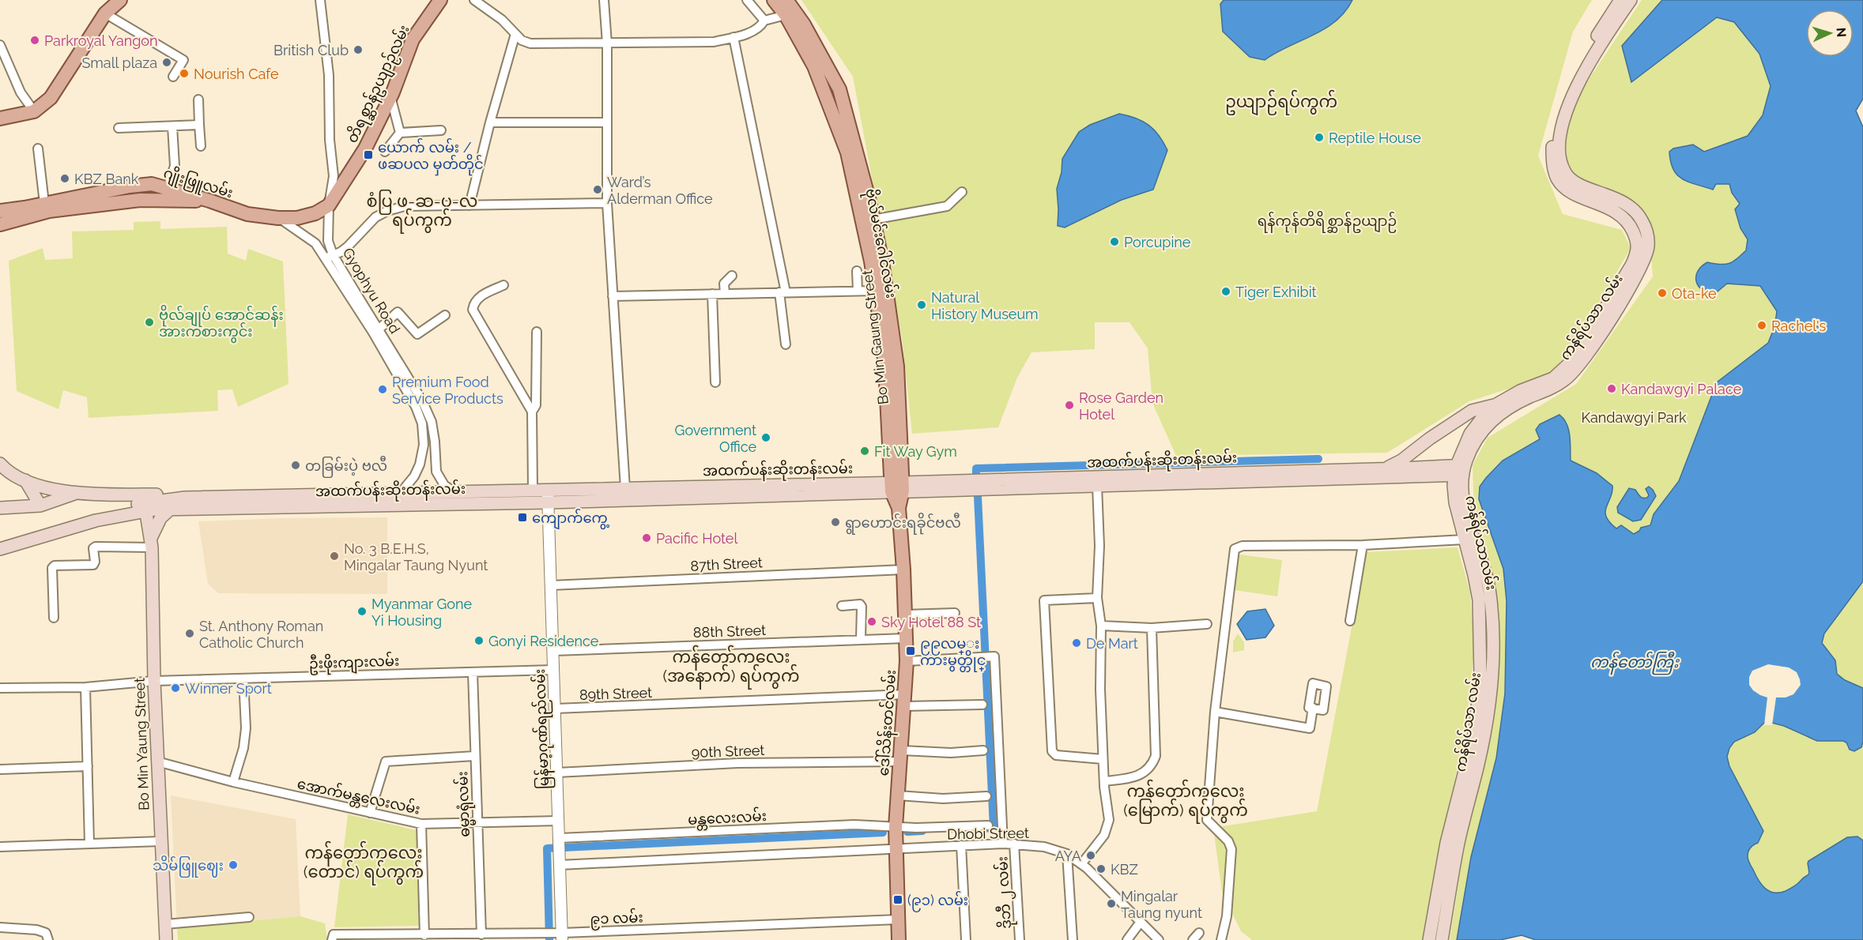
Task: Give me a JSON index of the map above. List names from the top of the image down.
{
  "streets": {
    "main road": [
      "တိရစ္ဆာန်ဥယျာဉ်လမ်း",
      "ဂျိုးဖြူလမ်း",
      "ဗိုလ်မင်းဂေါင်လမ်း",
      "ကန်ရိပ်သာ လမ်း",
      "Bo Min Gaung Street",
      "အထက်ပန်းဆိုးတန်းလမ်း",
      "ကန်ရိပ်သာလမ်း",
      "ဒေါ်သိန်းတင်လမ်း",
      "Bo Min Yaung Street"
    ],
    "street": [
      "Gyophyu Road",
      "87th Street",
      "88th Street",
      "ဦးဖိုးကျားလမ်း",
      "89th Street",
      "မြန်မာ့ဂုဏ်ရည်လမ်း",
      "90th Street",
      "အောက်မန္တလေးလမ်း",
      "ဓမ္မာရုံလမ်း",
      "မန္တလေးလမ်း",
      "Dhobi Street",
      "ဒိုဘီ ၂ လမ်း",
      "၉၁ လမ်း"
    ]
  },
  "crossings": [
    ["တိရစ္ဆာန်ဥယျာဉ်လမ်း", "ဂျိုးဖြူလမ်း"],
    ["တိရစ္ဆာန်ဥယျာဉ်လမ်း", "Gyophyu Road"],
    ["ဂျိုးဖြူလမ်း", "Gyophyu Road"],
    ["ဗိုလ်မင်းဂေါင်လမ်း", "Bo Min Gaung Street"],
    ["ဗိုလ်မင်းဂေါင်လမ်း", "အထက်ပန်းဆိုးတန်းလမ်း"],
    ["ဗိုလ်မင်းဂေါင်လမ်း", "ဒေါ်သိန်းတင်လမ်း"],
    ["Gyophyu Road", "အထက်ပန်းဆိုးတန်းလမ်း"],
    ["ကန်ရိပ်သာ လမ်း", "အထက်ပန်းဆိုးတန်းလမ်း"],
    ["ကန်ရိပ်သာ လမ်း", "ကန်ရိပ်သာလမ်း"],
    ["Bo Min Gaung Street", "အထက်ပန်းဆိုးတန်းလမ်း"],
    ["Bo Min Gaung Street", "ဒေါ်သိန်းတင်လမ်း"],
    ["အထက်ပန်းဆိုးတန်းလမ်း", "ကန်ရိပ်သာလမ်း"],
    ["အထက်ပန်းဆိုးတန်းလမ်း", "ဒေါ်သိန်းတင်လမ်း"],
    ["အထက်ပန်းဆိုးတန်းလမ်း", "မြန်မာ့ဂုဏ်ရည်လမ်း"],
    ["အထက်ပန်းဆိုးတန်းလမ်း", "Bo Min Yaung Street"],
    ["87th Street", "ဒေါ်သိန်းတင်လမ်း"],
    ["87th Street", "မြန်မာ့ဂုဏ်ရည်လမ်း"],
    ["88th Street", "ဒေါ်သိန်းတင်လမ်း"],
    ["88th Street", "မြန်မာ့ဂုဏ်ရည်လမ်း"],
    ["ဦးဖိုးကျားလမ်း", "မြန်မာ့ဂုဏ်ရည်လမ်း"],
    ["ဦးဖိုးကျားလမ်း", "Bo Min Yaung Street"],
    ["ဦးဖိုးကျားလမ်း", "ဓမ္မာရုံလမ်း"],
    ["89th Street", "ဒေါ်သိန်းတင်လမ်း"],
    ["89th Street", "မြန်မာ့ဂုဏ်ရည်လမ်း"],
    ["ဒေါ်သိန်းတင်လမ်း", "90th Street"],
    ["ဒေါ်သိန်းတင်လမ်း", "မန္တလေးလမ်း"],
    ["ဒေါ်သိန်းတင်လမ်း", "Dhobi Street"],
    ["ဒေါ်သိန်းတင်လမ်း", "၉၁ လမ်း"],
    ["မြန်မာ့ဂုဏ်ရည်လမ်း", "90th Street"],
    ["မြန်မာ့ဂုဏ်ရည်လမ်း", "အောက်မန္တလေးလမ်း"],
    ["မြန်မာ့ဂုဏ်ရည်လမ်း", "မန္တလေးလမ်း"],
    ["မြန်မာ့ဂုဏ်ရည်လမ်း", "၉၁ လမ်း"],
    ["Bo Min Yaung Street", "အောက်မန္တလေးလမ်း"],
    ["အောက်မန္တလေးလမ်း", "ဓမ္မာရုံလမ်း"],
    ["ဓမ္မာရုံလမ်း", "၉၁ လမ်း"],
    ["Dhobi Street", "ဒိုဘီ ၂ လမ်း"]
  ],
  "districts": [
    "ဥယျာဉ်ရပ်ကွက်",
    "စံပြ ဖ-ဆ-ပ-လ ရပ်ကွက်",
    "ကန်တော်ကလေး (အနောက်) ရပ်ကွက်",
    "ကန်တော်ကလေး (မြောက်) ရပ်ကွက်",
    "ကန်တော်ကလေး (တောင်) ရပ်ကွက်"
  ],
  "water": ["ကန်တော်ကြီး"],
  "parks": ["ရန်ကုန်တိရိစ္ဆာန်ဥယျာဉ်", "Kandawgyi Park"],
  "places": {
    "other": [
      "Parkroyal Yangon",
      "British Club",
      "Small plaza",
      "Nourish Cafe",
      "Reptile House",
      "KBZ Bank",
      "Ward’s Alderman Office",
      "Porcupine",
      "Tiger Exhibit",
      "Ota-ke",
      "Natural History Museum",
      "ဗိုလ်ချုပ် အောင်ဆန်း အားကစားကွင်း",
      "Rachel's",
      "Kandawgyi Palace",
      "Premium Food Service Products",
      "Rose Garden Hotel",
      "Government Office",
      "Fit Way Gym",
      "တခြမ်းပဲ့ ဗလီ",
      "ရွာဟောင်းရခိုင်ဗလီ",
      "Pacific Hotel",
      "No. 3 B.E.H.S, Mingalar Taung Nyunt",
      "Myanmar Gone Yi Housing",
      "Sky Hotel 88 St",
      "St. Anthony Roman Catholic Church",
      "Gonyi Residence",
      "De Mart",
      "Winner Sport",
      "AYA",
      "သိမ်ဖြူဈေး",
      "KBZ",
      "Mingalar Taung nyunt"
    ],
    "transit": [
      "ယောက် လမ်း / ဖဆပလ မှတ်တိုင်",
      "ကျောက်ကွေ့",
      "၉၉လမ္း ကားမွတ္တိုင္",
      "(၉၁) လမ်း"
    ]
  },
  "north": "right"
}
